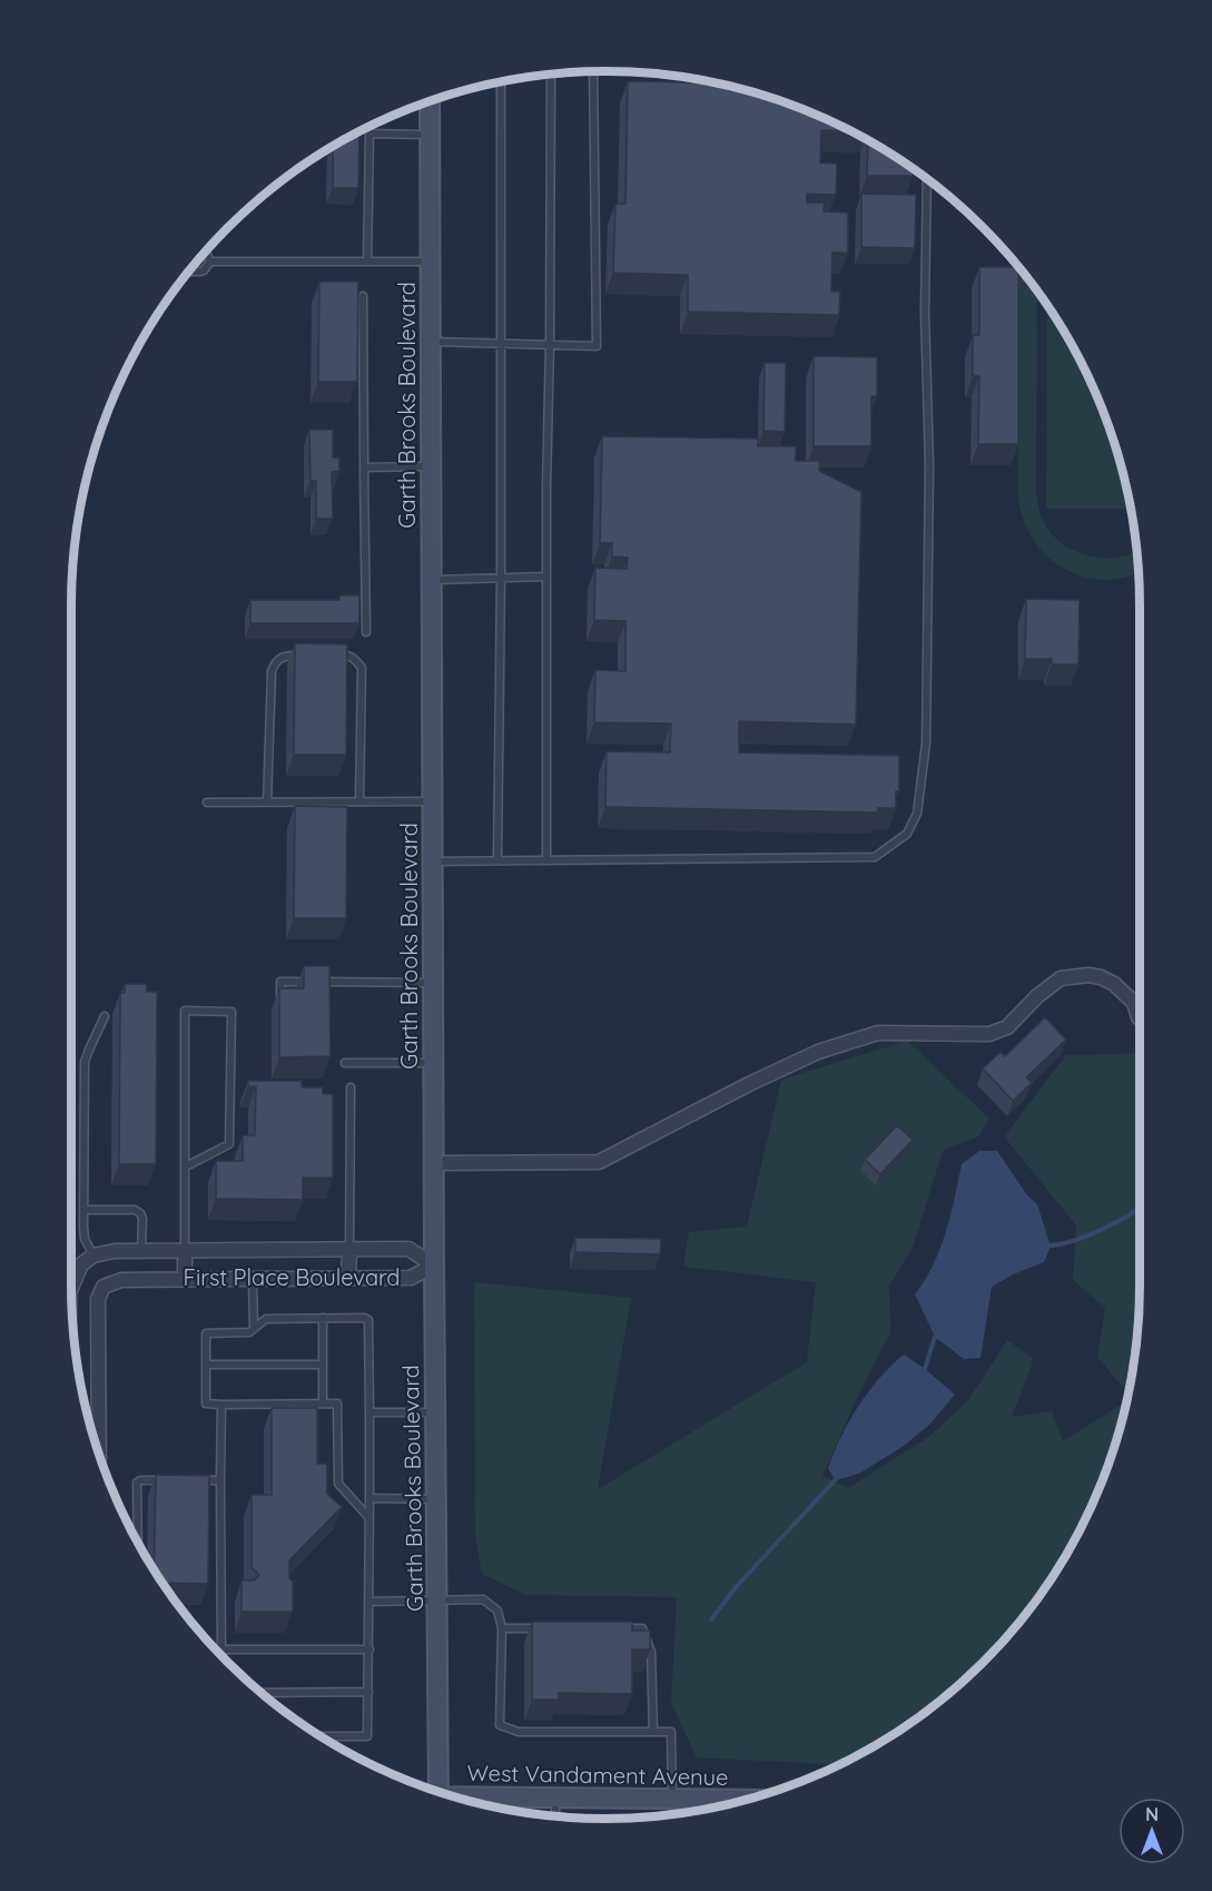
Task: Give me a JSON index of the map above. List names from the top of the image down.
{
  "streets": {
    "street": ["Garth Brooks Boulevard", "First Place Boulevard", "West Vandament Avenue"]
  },
  "crossings": [
    ["Garth Brooks Boulevard", "First Place Boulevard"]
  ],
  "north": "top"
}
